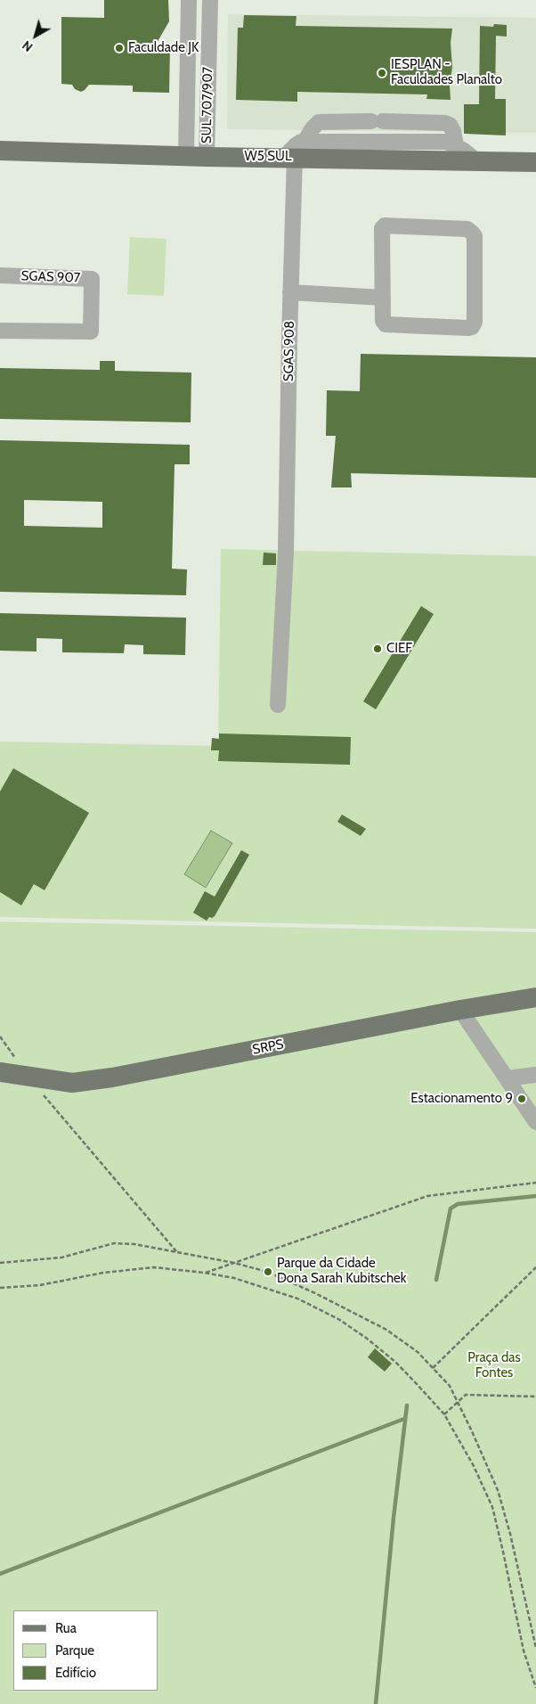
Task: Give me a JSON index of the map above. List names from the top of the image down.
{
  "streets": {
    "main road": ["W5 SUL", "SRPS"],
    "street": ["SUL 707/907", "SGAS 907", "SGAS 908"]
  },
  "crossings": [
    ["SUL 707/907", "W5 SUL"],
    ["W5 SUL", "SGAS 908"]
  ],
  "parks": ["Praça das Fontes"],
  "places": [
    "Faculdade JK",
    "IESPLAN - Faculdades Planalto",
    "CIEF",
    "Estacionamento 9",
    "Parque da Cidade Dona Sarah Kubitschek"
  ],
  "legend": ["Rua", "Parque", "Edifício"],
  "north": "bottom left"
}
